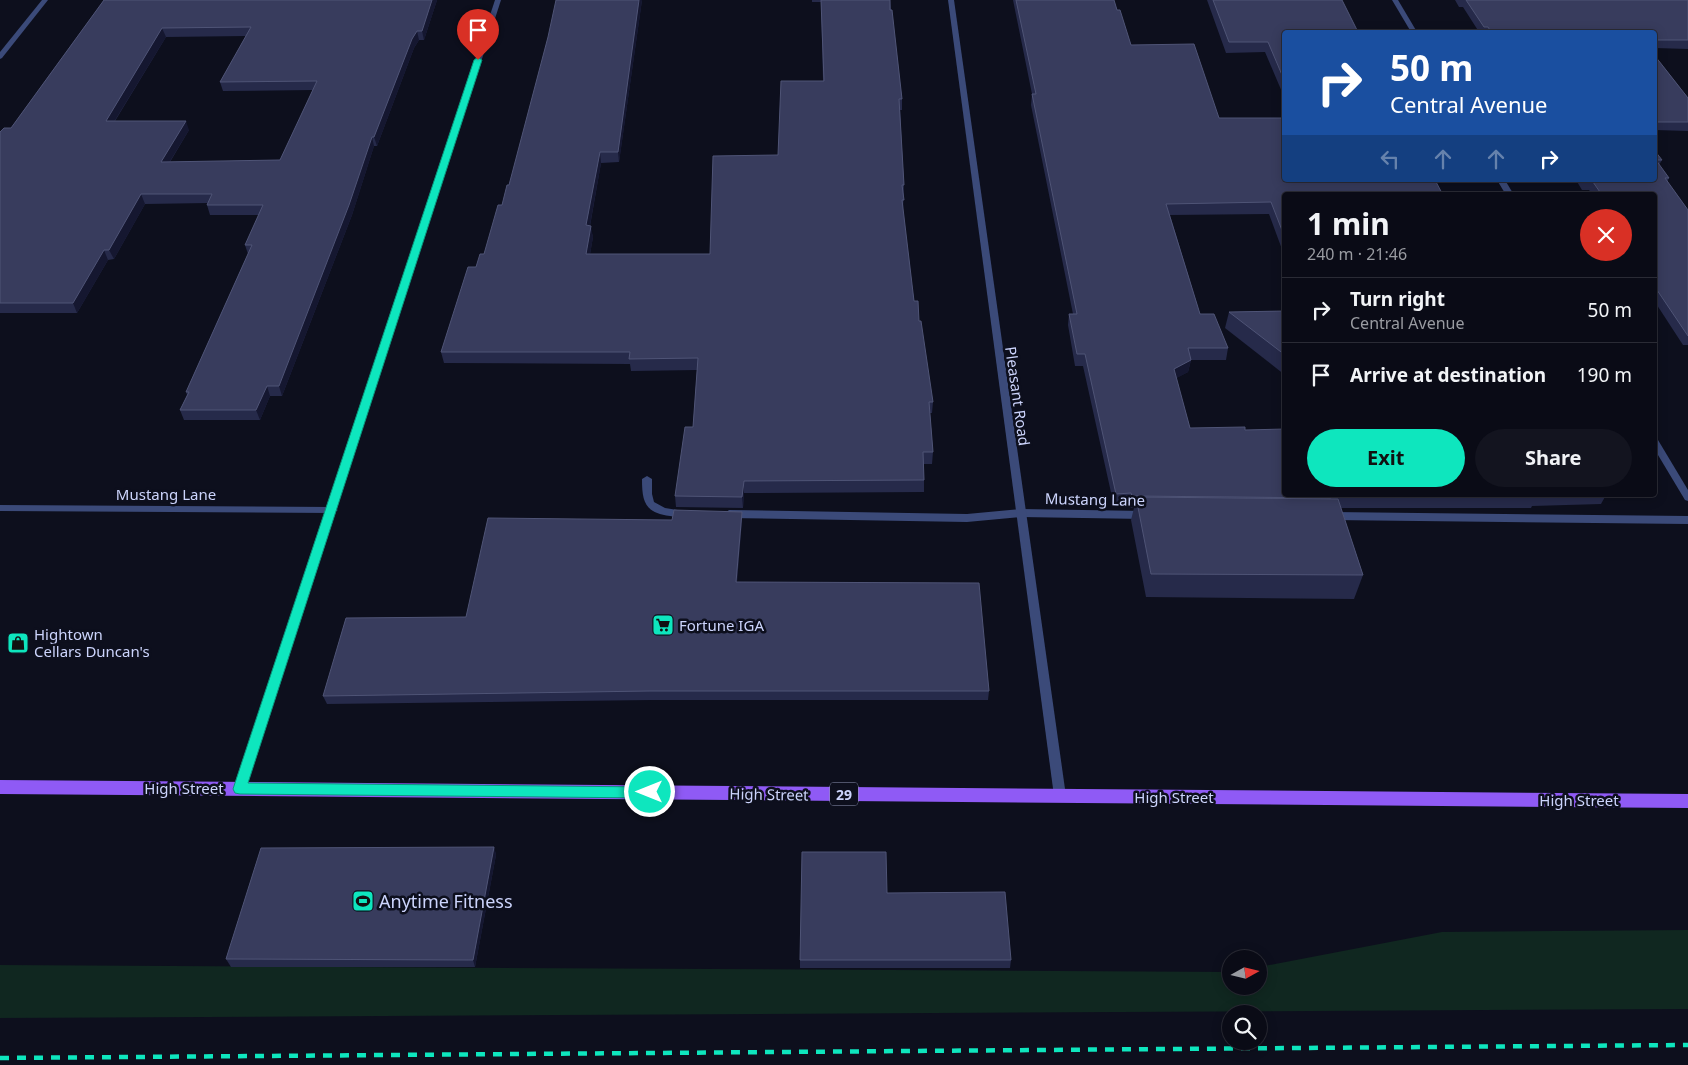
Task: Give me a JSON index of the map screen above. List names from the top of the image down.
{
  "streets": {
    "main road": ["High Street", "29"],
    "street": ["Pleasant Road", "Mustang Lane"]
  },
  "crossings": [
    ["Pleasant Road", "Mustang Lane"],
    ["Pleasant Road", "High Street"]
  ],
  "places": {
    "supermarket": ["Fortune IGA"],
    "shop": ["Hightown Cellars Duncan's"],
    "sports": ["Anytime Fitness"]
  },
  "north": "right",
  "page": {
    "turn": ["50 m", "Central Avenue"],
    "heading": ["1 min", "240 m · 21:46"],
    "list": [
      {
        "name": "Turn right",
        "note": "Central Avenue",
        "value": "50 m"
      },
      {
        "name": "Arrive at destination",
        "value": "190 m"
      }
    ],
    "buttons": ["Exit", "Share"]
  }
}
